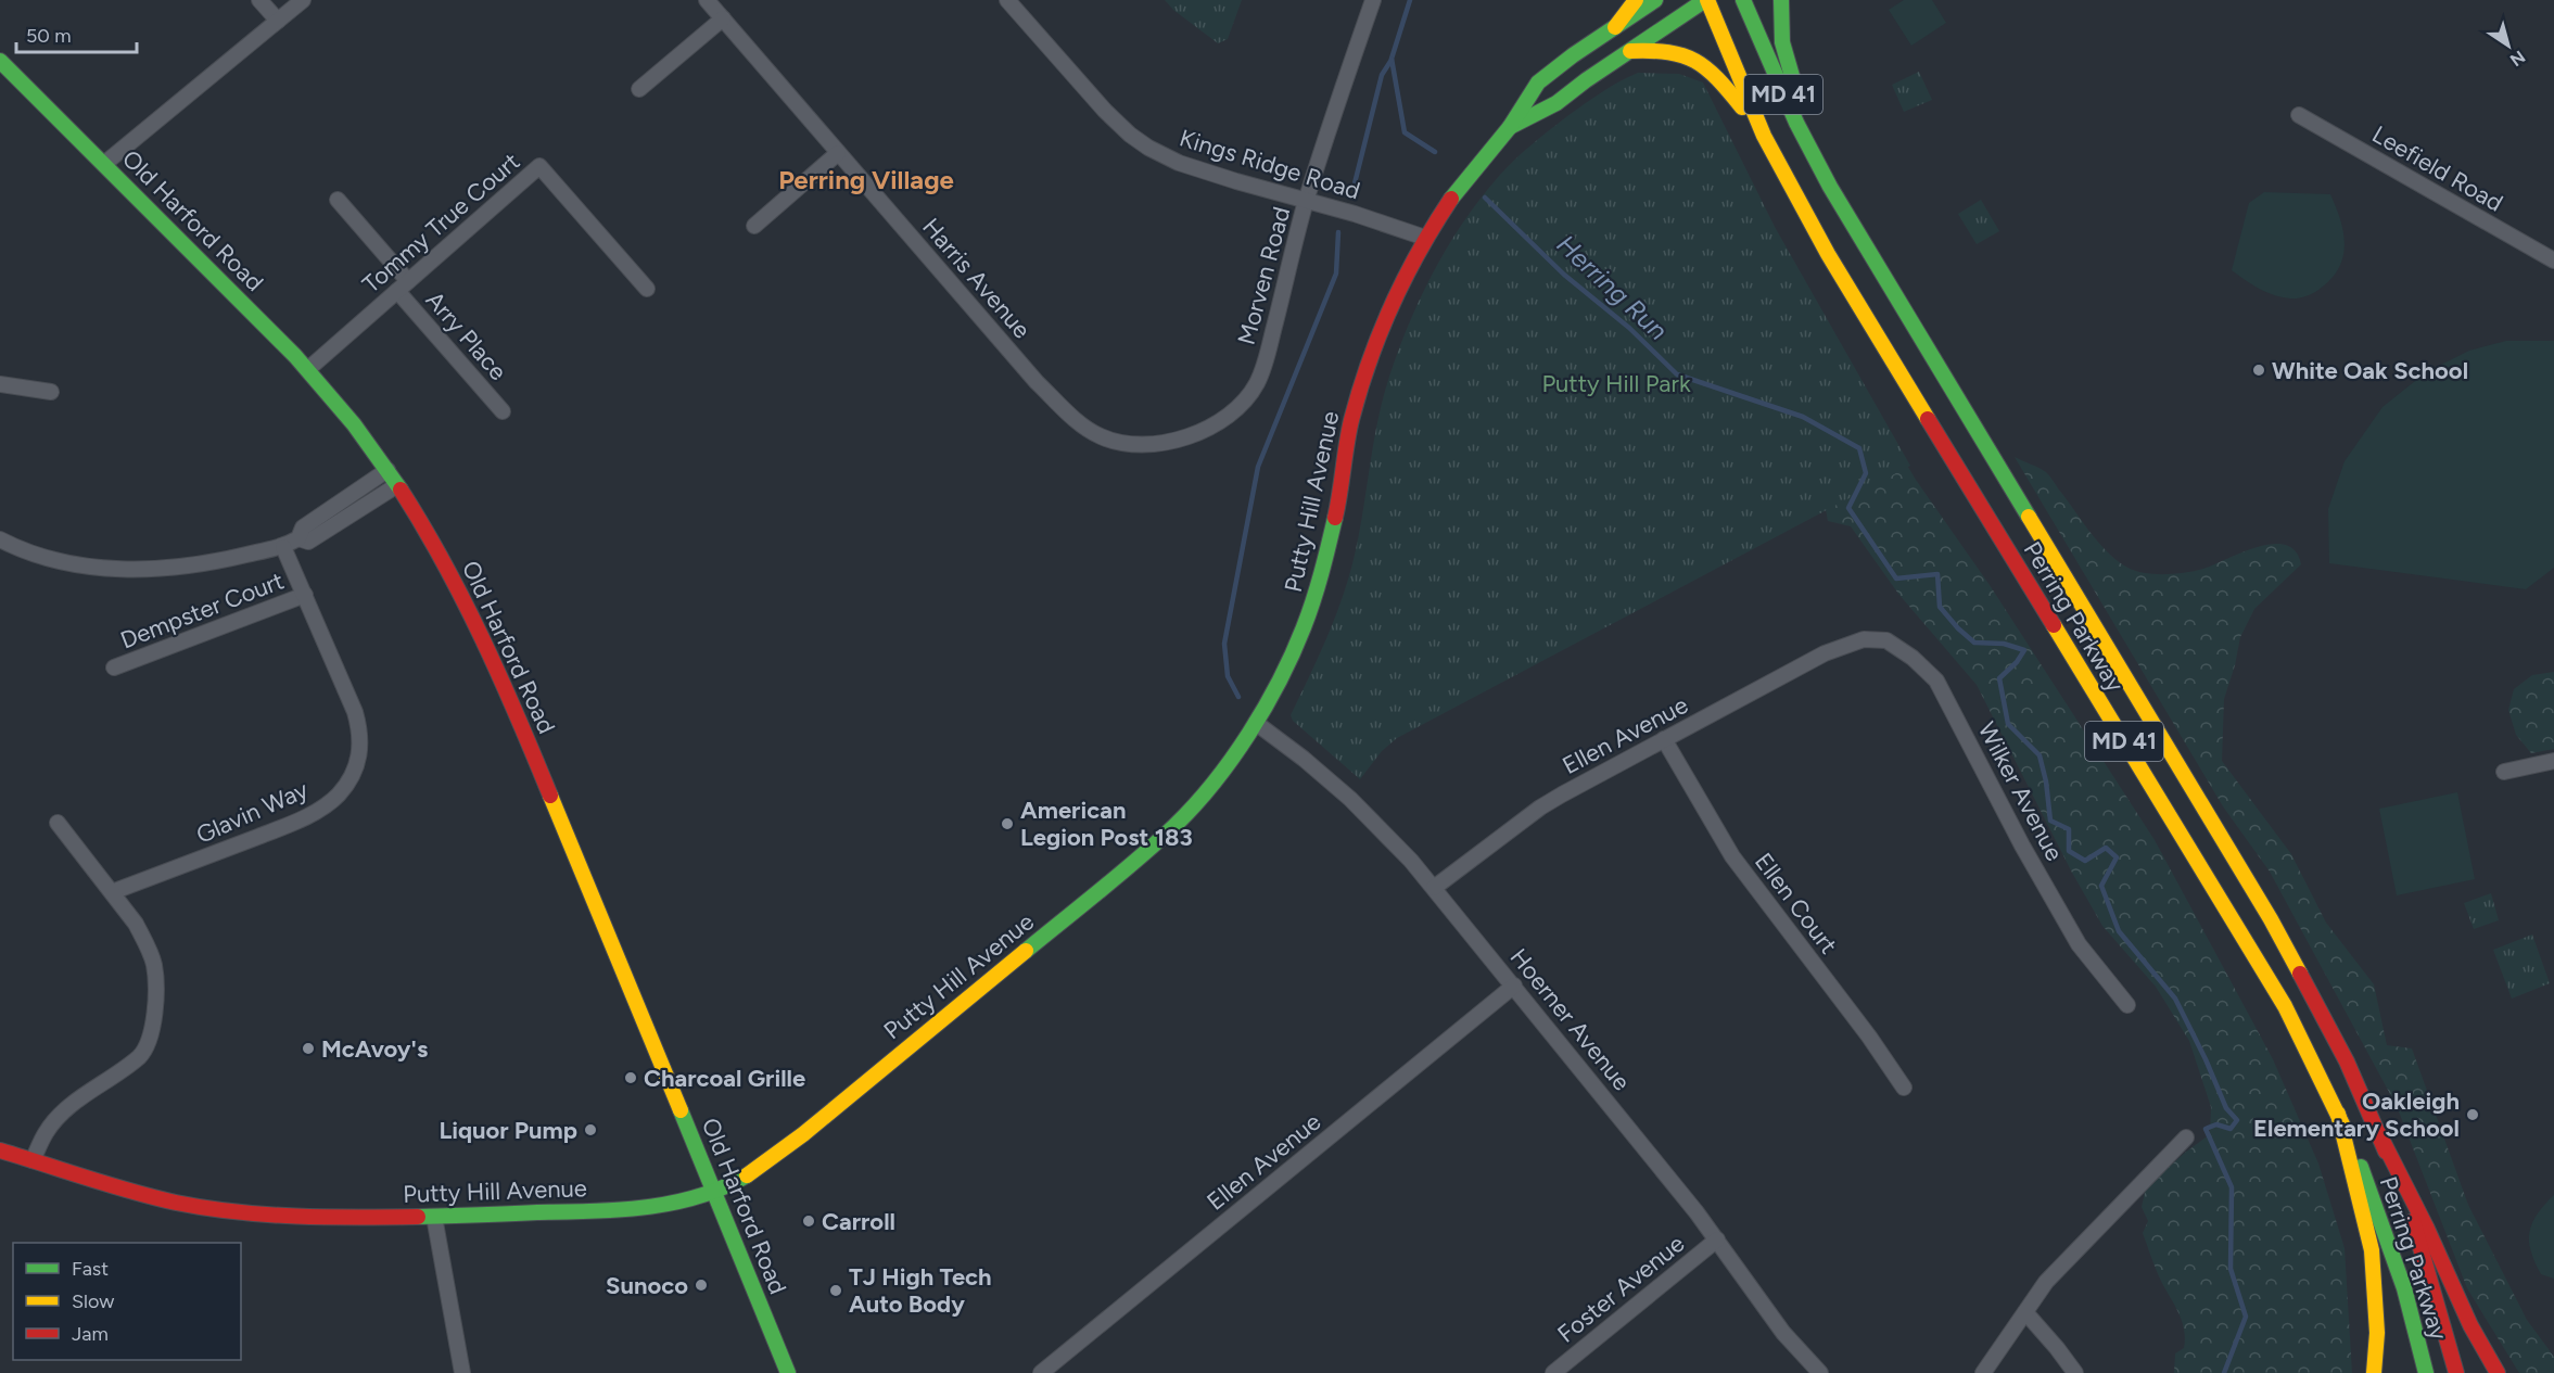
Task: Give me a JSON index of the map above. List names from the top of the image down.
{
  "streets": {
    "main road": [
      "MD 41",
      "Old Harford Road",
      "Putty Hill Avenue",
      "Perring Parkway"
    ],
    "street": [
      "Kings Ridge Road",
      "Leefield Road",
      "Tommy True Court",
      "Morven Road",
      "Harris Avenue",
      "Arry Place",
      "Dempster Court",
      "Ellen Avenue",
      "Wilker Avenue",
      "Glavin Way",
      "Ellen Court",
      "Hoerner Avenue",
      "Foster Avenue"
    ]
  },
  "crossings": [
    ["Kings Ridge Road", "Morven Road"],
    ["Kings Ridge Road", "Putty Hill Avenue"],
    ["Old Harford Road", "Tommy True Court"],
    ["Old Harford Road", "Putty Hill Avenue"],
    ["Tommy True Court", "Arry Place"],
    ["Morven Road", "Harris Avenue"],
    ["Putty Hill Avenue", "Perring Parkway"],
    ["Putty Hill Avenue", "Hoerner Avenue"],
    ["Dempster Court", "Glavin Way"],
    ["Ellen Avenue", "Wilker Avenue"],
    ["Ellen Avenue", "Ellen Court"],
    ["Ellen Avenue", "Hoerner Avenue"],
    ["Hoerner Avenue", "Foster Avenue"]
  ],
  "districts": ["Perring Village"],
  "water": ["Herring Run"],
  "parks": ["Putty Hill Park"],
  "places": [
    "White Oak School",
    "American Legion Post 183",
    "McAvoy's",
    "Charcoal Grille",
    "Oakleigh Elementary School",
    "Liquor Pump",
    "Carroll",
    "Sunoco",
    "TJ High Tech Auto Body"
  ],
  "legend": ["Fast", "Slow", "Jam"],
  "scale_bar": "50 m",
  "north": "bottom right"
}
